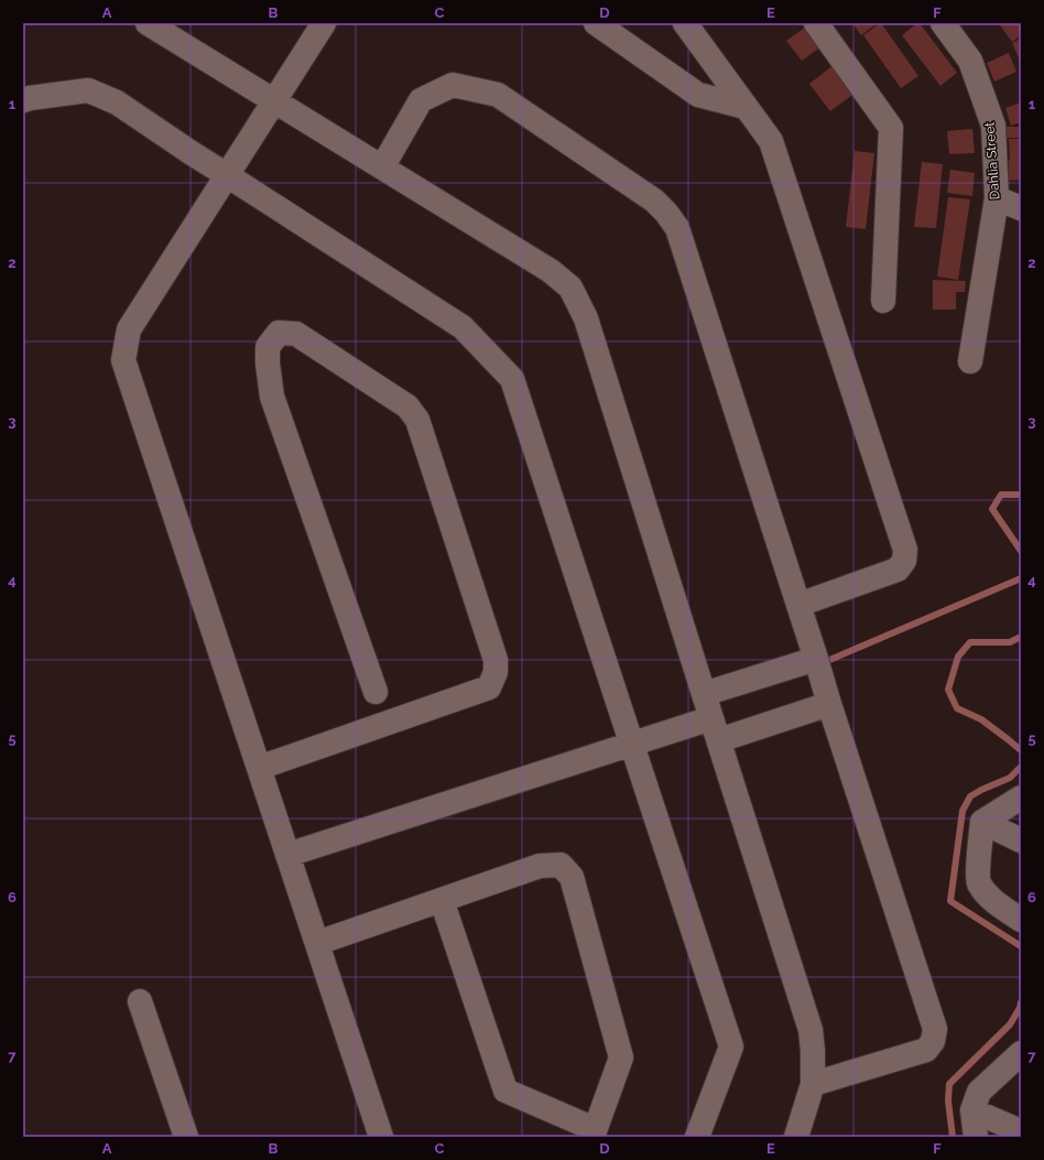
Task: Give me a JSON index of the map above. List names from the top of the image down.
{
  "streets": {
    "street": ["Dahlia Street"]
  },
  "grid": {
    "columns": [
      "A",
      "B",
      "C",
      "D",
      "E",
      "F"
    ],
    "rows": [
      "1",
      "2",
      "3",
      "4",
      "5",
      "6",
      "7"
    ]
  }
}
